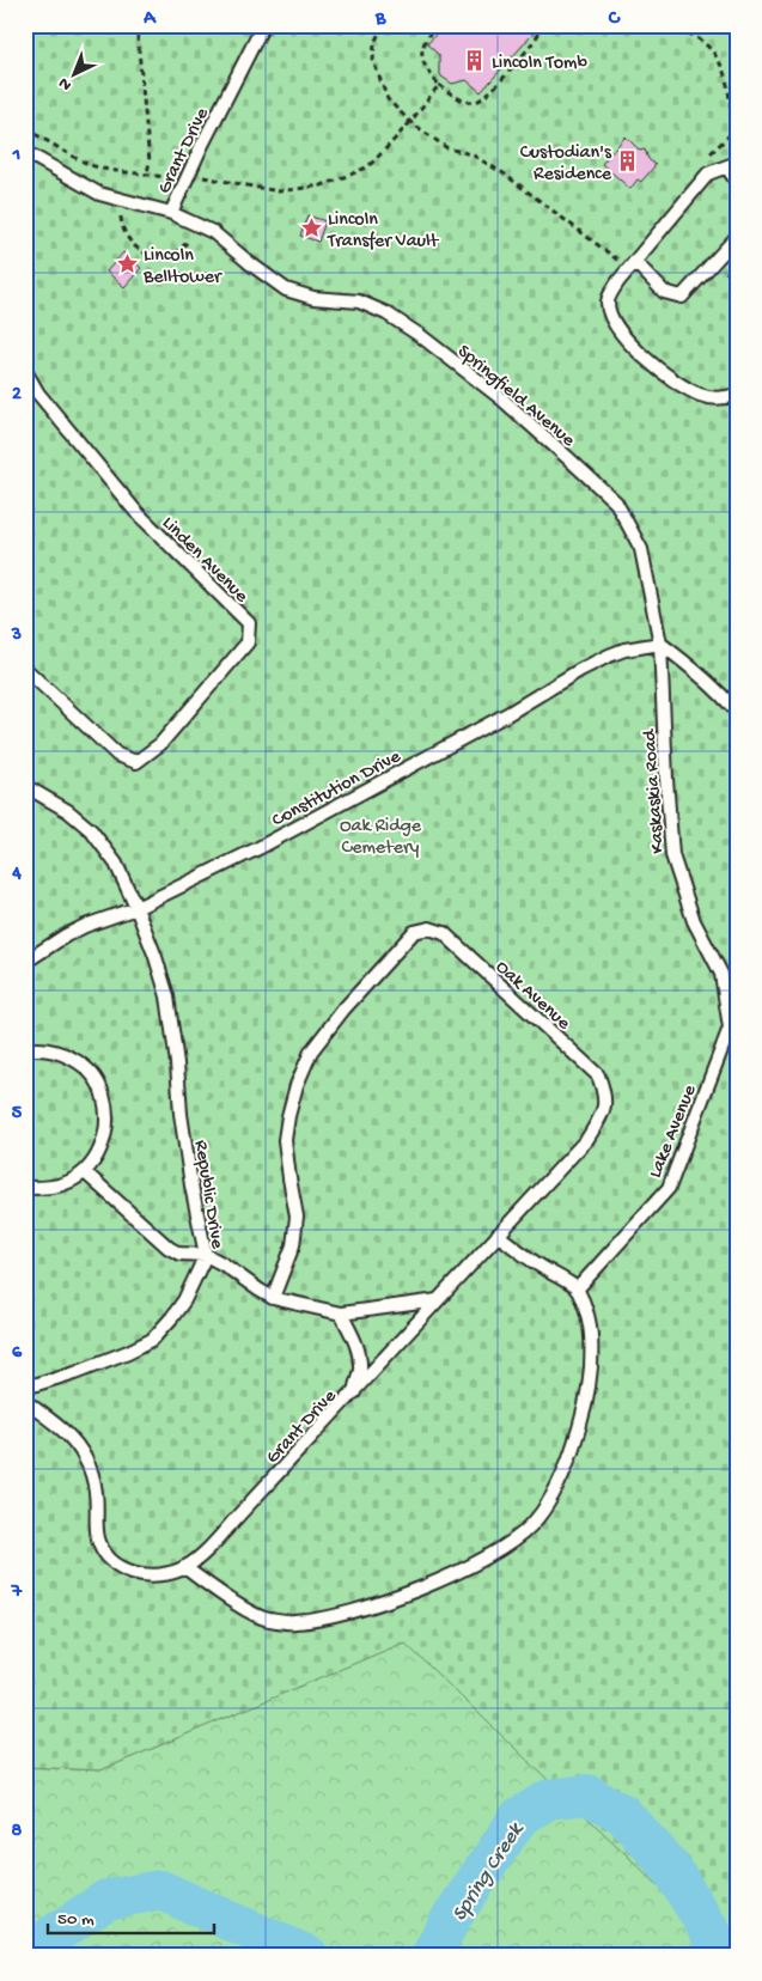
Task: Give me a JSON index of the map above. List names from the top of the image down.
{
  "streets": {
    "lane": [
      "Grant Drive",
      "Springfield Avenue",
      "Linden Avenue",
      "Constitution Drive",
      "Kaskaskia Road",
      "Oak Avenue",
      "Lake Avenue",
      "Republic Drive"
    ]
  },
  "crossings": [
    ["Grant Drive", "Springfield Avenue"],
    ["Grant Drive", "Oak Avenue"],
    ["Springfield Avenue", "Constitution Drive"],
    ["Springfield Avenue", "Kaskaskia Road"],
    ["Constitution Drive", "Kaskaskia Road"],
    ["Constitution Drive", "Republic Drive"],
    ["Kaskaskia Road", "Lake Avenue"]
  ],
  "water": ["Spring Creek"],
  "parks": ["Oak Ridge Cemetery"],
  "places": {
    "building": ["Lincoln Tomb", "Custodian's Residence"],
    "place": ["Lincoln Transfer Vault", "Lincoln Belltower"]
  },
  "scale_bar": "50 m",
  "north": "bottom left",
  "grid": {
    "columns": ["A", "B", "C"],
    "rows": [
      "1",
      "2",
      "3",
      "4",
      "5",
      "6",
      "7",
      "8"
    ]
  }
}
